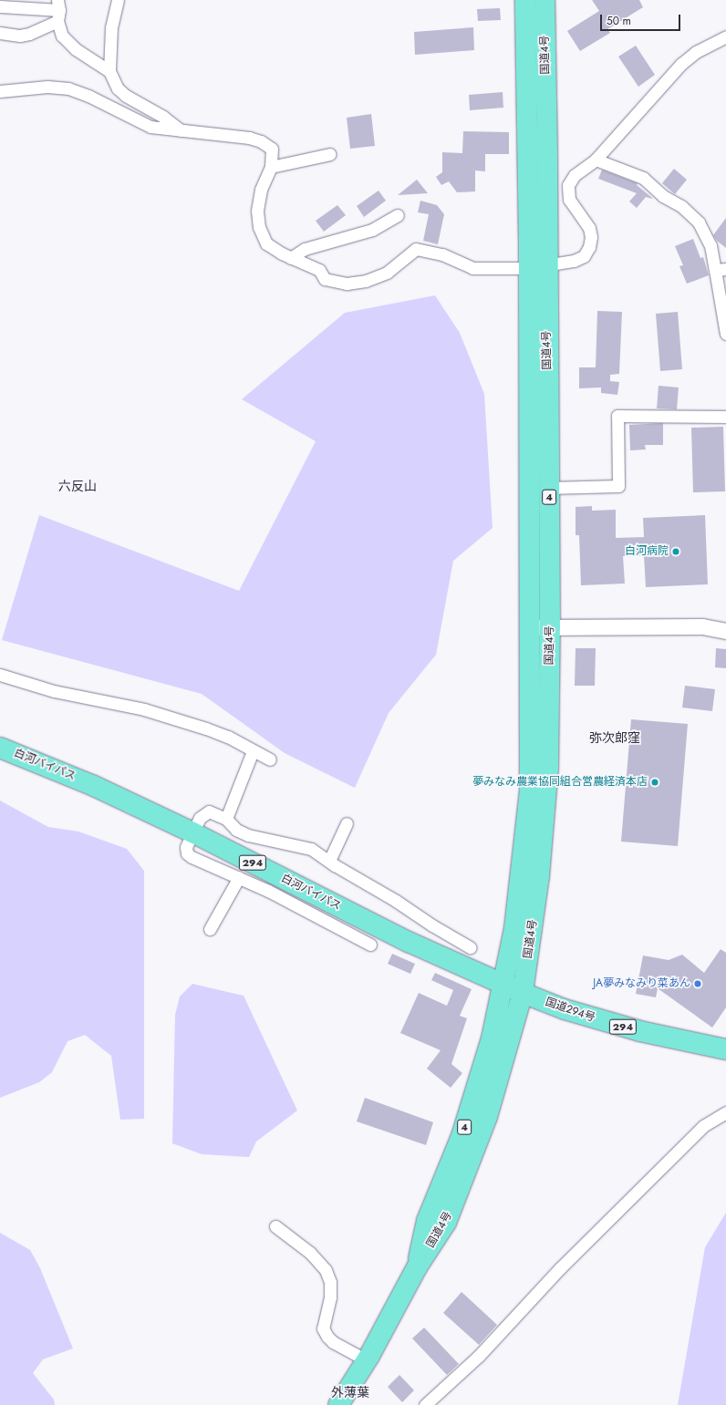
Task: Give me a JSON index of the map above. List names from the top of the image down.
{
  "streets": {
    "highway": [
      "国道4号",
      "4",
      "白河バイパス",
      "294",
      "国道294号"
    ]
  },
  "crossings": [
    ["国道4号", "白河バイパス"],
    ["国道4号", "国道294号"],
    ["白河バイパス", "国道294号"]
  ],
  "districts": ["六反山", "弥次郎窪", "外薄葉"],
  "places": ["白河病院", "夢みなみ農業協同組合営農経済本店", "JA夢みなみり菜あん"],
  "scale_bar": "50 m"
}
